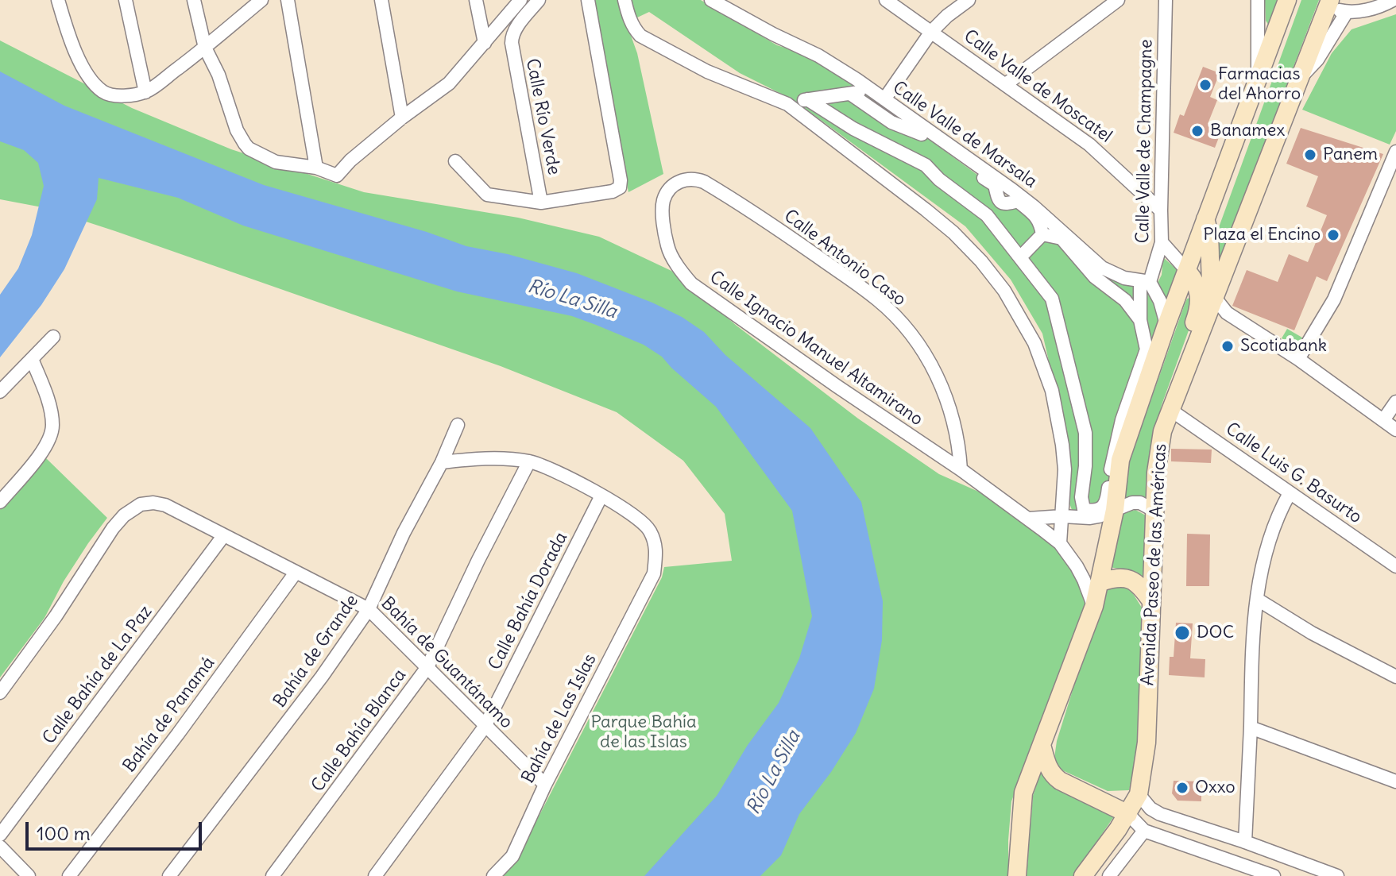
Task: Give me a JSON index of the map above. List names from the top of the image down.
{
  "streets": {
    "main road": ["Avenida Paseo de las Américas"],
    "street": [
      "Calle Valle de Moscatel",
      "Calle Río Verde",
      "Calle Valle de Marsala",
      "Calle Valle de Champagne",
      "Calle Antonio Caso",
      "Calle Ignacio Manuel Altamirano",
      "Calle Luis G. Basurto",
      "Calle Bahía Dorada",
      "Bahía de Grande",
      "Bahía de Guantánamo",
      "Calle Bahía de La Paz",
      "Bahía de Panamá",
      "Bahía de Las Islas",
      "Calle Bahía Blanca"
    ]
  },
  "crossings": [
    ["Calle Valle de Moscatel", "Calle Valle de Champagne"],
    ["Calle Valle de Marsala", "Calle Valle de Champagne"],
    ["Calle Antonio Caso", "Calle Ignacio Manuel Altamirano"],
    ["Calle Ignacio Manuel Altamirano", "Avenida Paseo de las Américas"],
    ["Calle Luis G. Basurto", "Avenida Paseo de las Américas"],
    ["Calle Bahía Dorada", "Bahía de Guantánamo"],
    ["Calle Bahía Dorada", "Bahía de Las Islas"],
    ["Bahía de Grande", "Bahía de Guantánamo"],
    ["Bahía de Guantánamo", "Calle Bahía de La Paz"],
    ["Bahía de Guantánamo", "Bahía de Panamá"],
    ["Bahía de Guantánamo", "Bahía de Las Islas"],
    ["Bahía de Guantánamo", "Calle Bahía Blanca"]
  ],
  "water": ["Río La Silla"],
  "parks": ["Parque Bahía de las Islas"],
  "places": [
    "Farmacias del Ahorro",
    "Banamex",
    "Panem",
    "Plaza el Encino",
    "Scotiabank",
    "DOC",
    "Oxxo"
  ],
  "scale_bar": "100 m"
}
